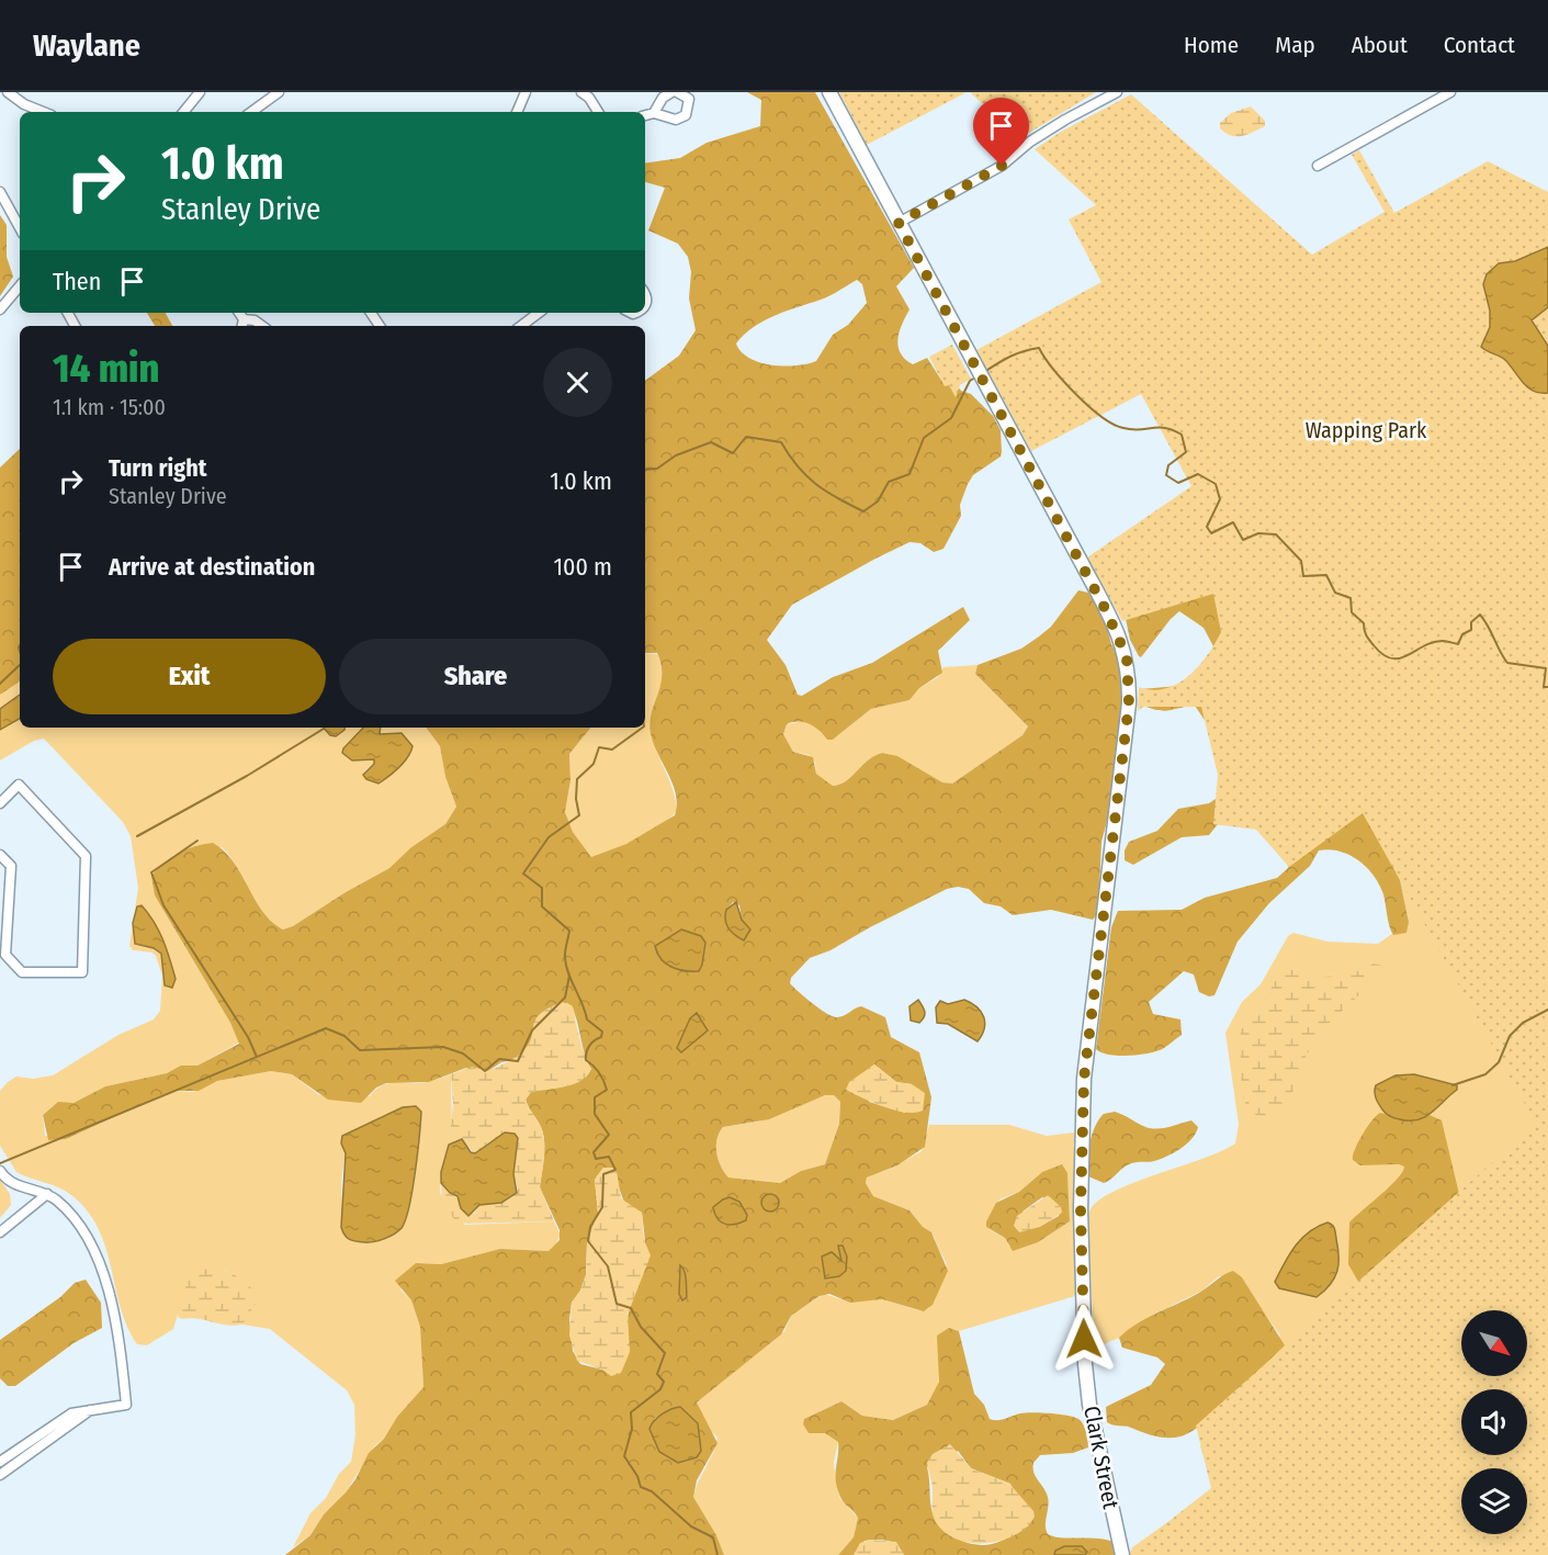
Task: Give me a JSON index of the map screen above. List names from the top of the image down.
{
  "streets": {
    "main road": ["Clark Street"]
  },
  "parks": ["Wapping Park"],
  "north": "bottom right",
  "page": {
    "header": "Waylane",
    "nav": [
      "Home",
      "Map",
      "About",
      "Contact"
    ],
    "turn": ["1.0 km", "Stanley Drive"],
    "then": "Then",
    "heading": ["14 min", "1.1 km · 15:00"],
    "list": [
      {
        "name": "Turn right",
        "note": "Stanley Drive",
        "value": "1.0 km"
      },
      {
        "name": "Arrive at destination",
        "value": "100 m"
      }
    ],
    "buttons": ["Exit", "Share"]
  }
}
